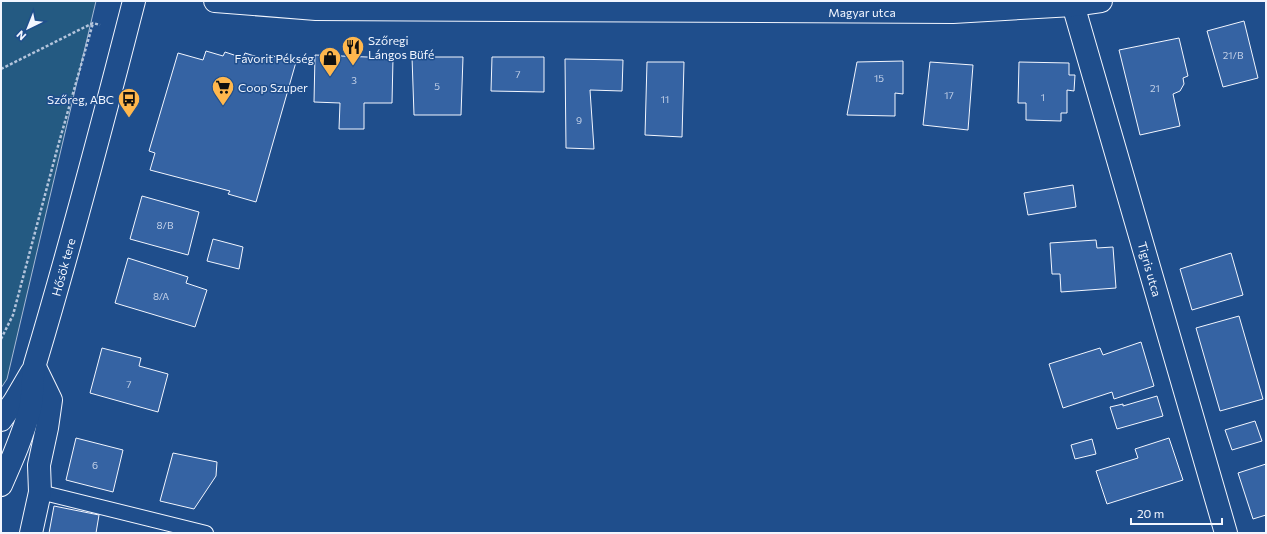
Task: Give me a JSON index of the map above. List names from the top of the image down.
{
  "streets": {
    "street": ["Magyar utca", "Hősök tere", "Tigris utca"]
  },
  "crossings": [
    ["Magyar utca", "Tigris utca"]
  ],
  "places": {
    "restaurant": ["Szőregi Lángos Büfé"],
    "shop": ["Favorit Pékség"],
    "supermarket": ["Coop Szuper"],
    "bus stop": ["Szőreg, ABC"]
  },
  "house_numbers": [
    "21/B",
    "7",
    "15",
    "3",
    "5",
    "21",
    "17",
    "1",
    "11",
    "9",
    "8/B",
    "8/A",
    "7",
    "6"
  ],
  "scale_bar": "20 m",
  "north": "bottom left"
}
